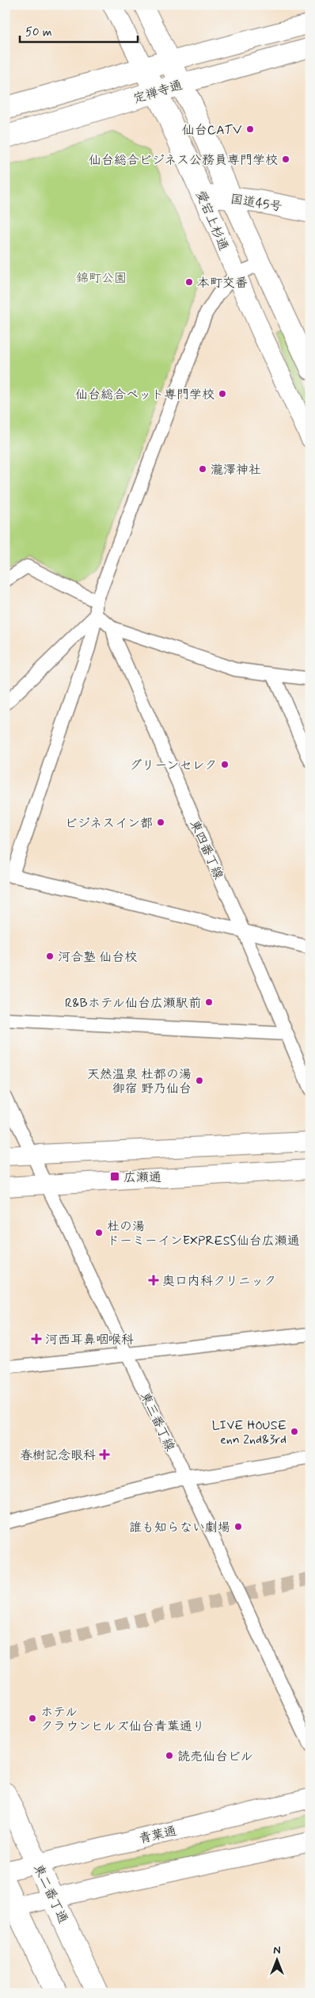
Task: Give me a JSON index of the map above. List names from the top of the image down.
{
  "streets": {
    "highway": [
      "定禅寺通",
      "国道45号",
      "愛宕上杉通",
      "東二番丁通"
    ],
    "street": ["東四番丁線", "東三番丁線", "青葉通"]
  },
  "crossings": [
    ["定禅寺通", "愛宕上杉通"],
    ["国道45号", "愛宕上杉通"],
    ["青葉通", "東二番丁通"]
  ],
  "parks": ["錦町公園"],
  "places": {
    "other": [
      "仙台CATV",
      "仙台総合ビジネス公務員専門学校",
      "本町交番",
      "仙台総合ペット専門学校",
      "瀧澤神社",
      "グリーンセレク",
      "ビジネスイン都",
      "河合塾 仙台校",
      "R&Bホテル仙台広瀬駅前",
      "天然温泉 杜都の湯 御宿 野乃仙台",
      "杜の湯 ドーミーインEXPRESS仙台広瀬通",
      "LIVE HOUSE enn 2nd&3rd",
      "誰も知らない劇場",
      "ホテル クラウンヒルズ仙台青葉通り",
      "読売仙台ビル"
    ],
    "transit": ["広瀬通"],
    "health": ["奥口内科クリニック", "河西耳鼻咽喉科", "春樹記念眼科"]
  },
  "scale_bar": "50 m",
  "north": "top"
}
